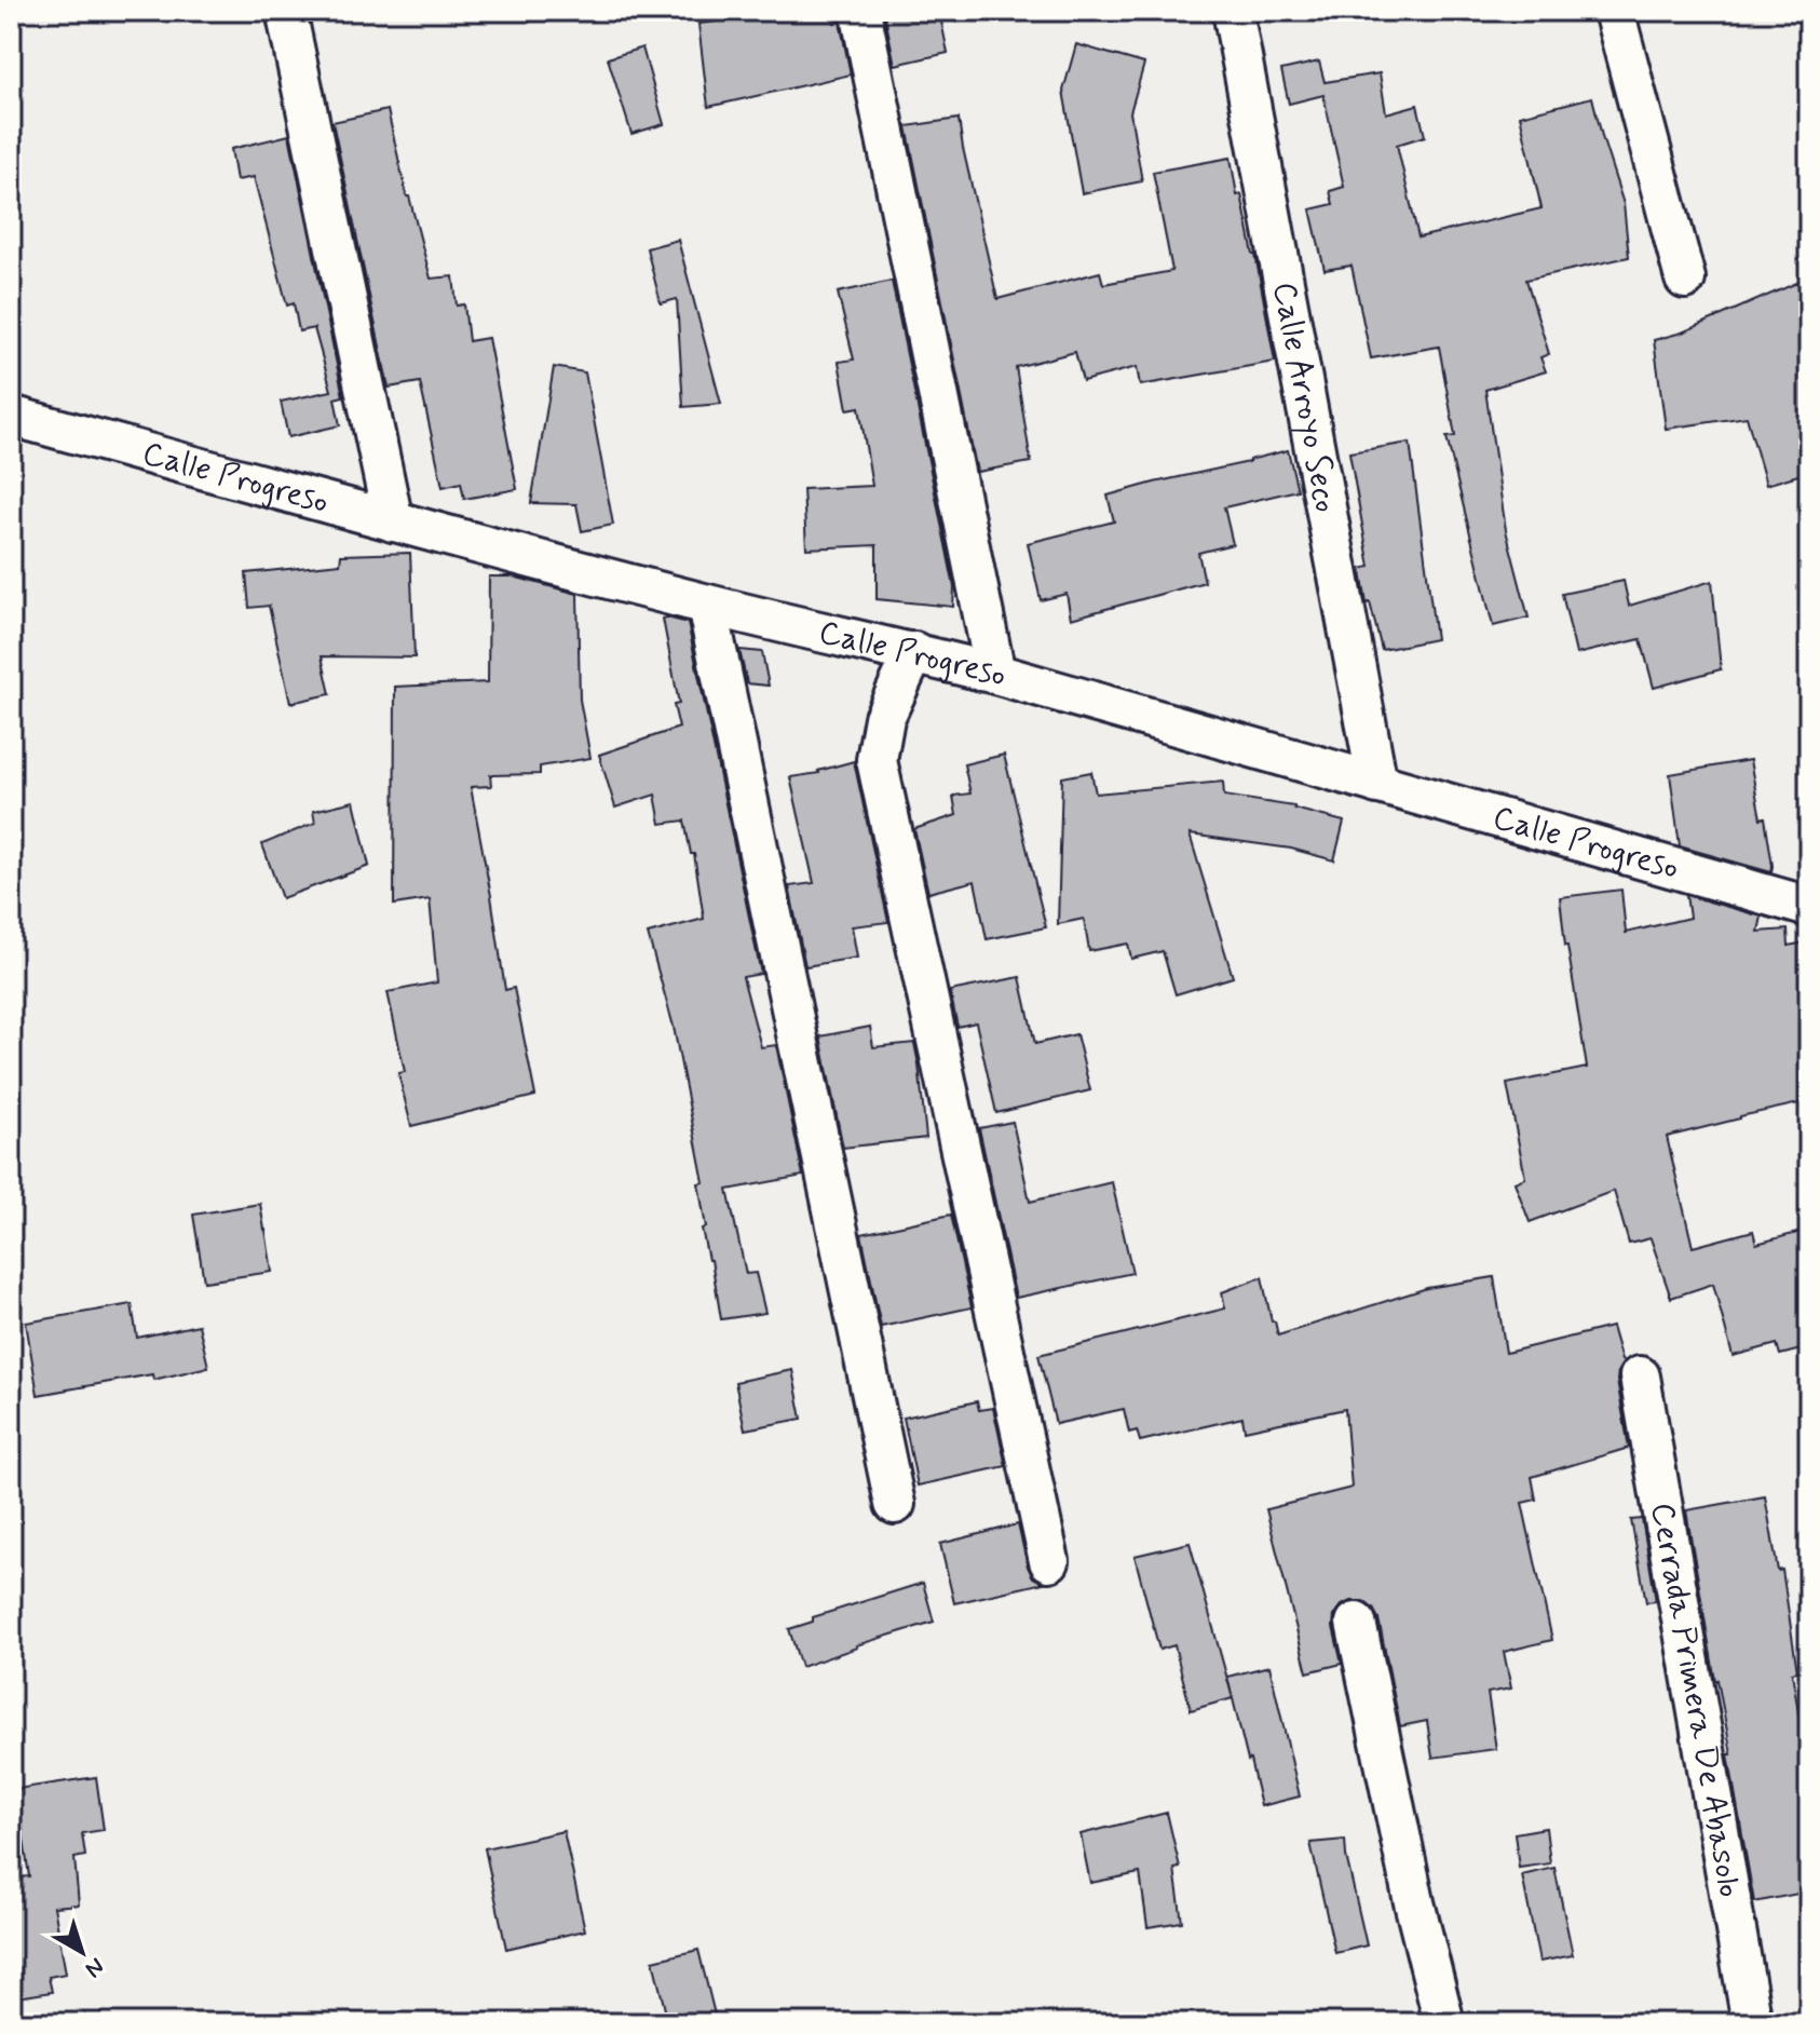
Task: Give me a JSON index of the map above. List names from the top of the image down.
{
  "streets": {
    "street": ["Calle Arroyo Seco", "Calle Progreso", "Cerrada Primera De Abasolo"]
  },
  "crossings": [
    ["Calle Arroyo Seco", "Calle Progreso"]
  ],
  "north": "bottom right"
}
